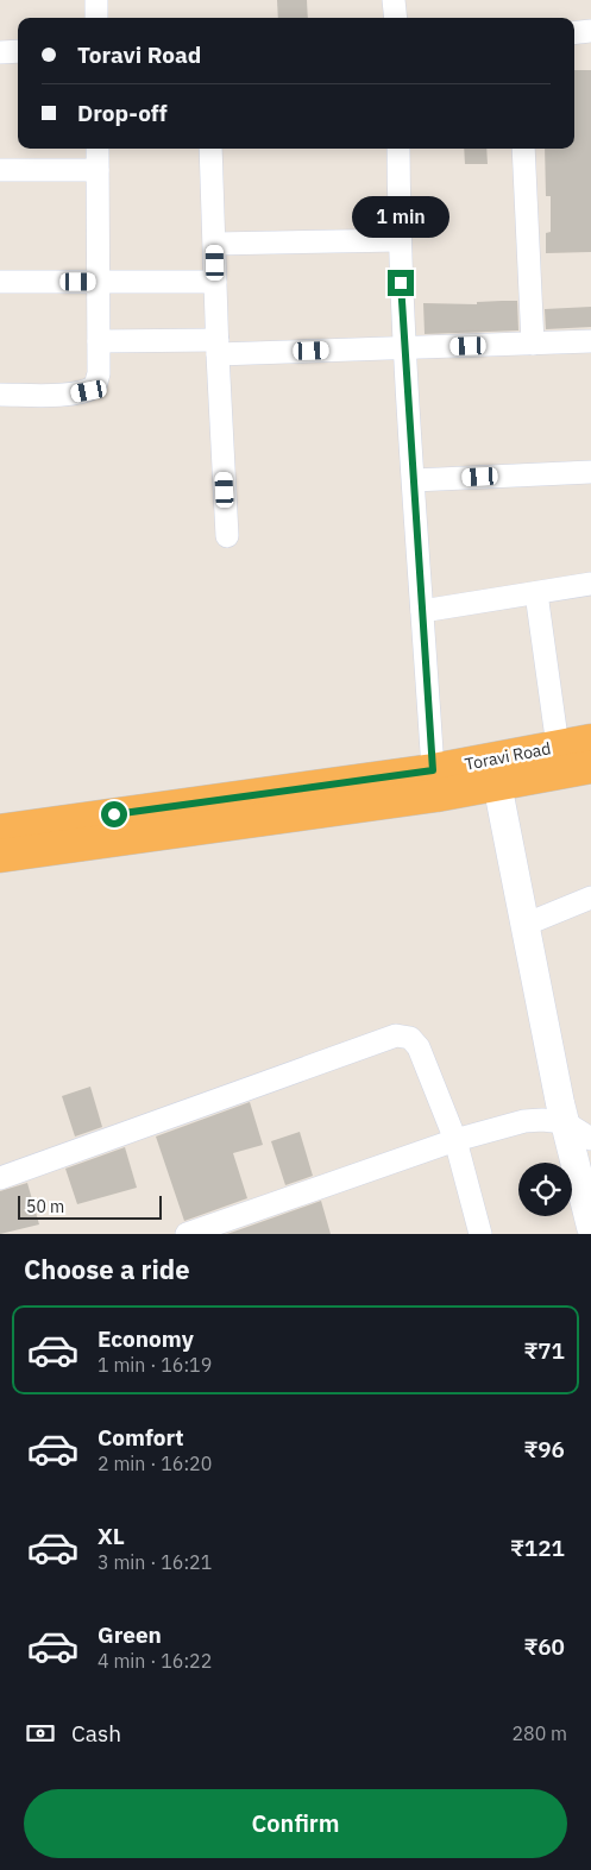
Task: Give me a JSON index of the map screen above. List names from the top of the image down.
{
  "streets": {
    "highway": ["Toravi Road"]
  },
  "scale_bar": "50 m",
  "page": {
    "banner": ["Toravi Road", "Drop-off"],
    "bubble": "1 min",
    "scale": "50 m",
    "heading": "Choose a ride",
    "list": [
      {
        "name": "Economy",
        "note": "1 min · 16:19",
        "value": "₹71"
      },
      {
        "name": "Comfort",
        "note": "2 min · 16:20",
        "value": "₹96"
      },
      {
        "name": "XL",
        "note": "3 min · 16:21",
        "value": "₹121"
      },
      {
        "name": "Green",
        "note": "4 min · 16:22",
        "value": "₹60"
      }
    ],
    "pay": ["Cash", "280 m"],
    "buttons": "Confirm"
  }
}
